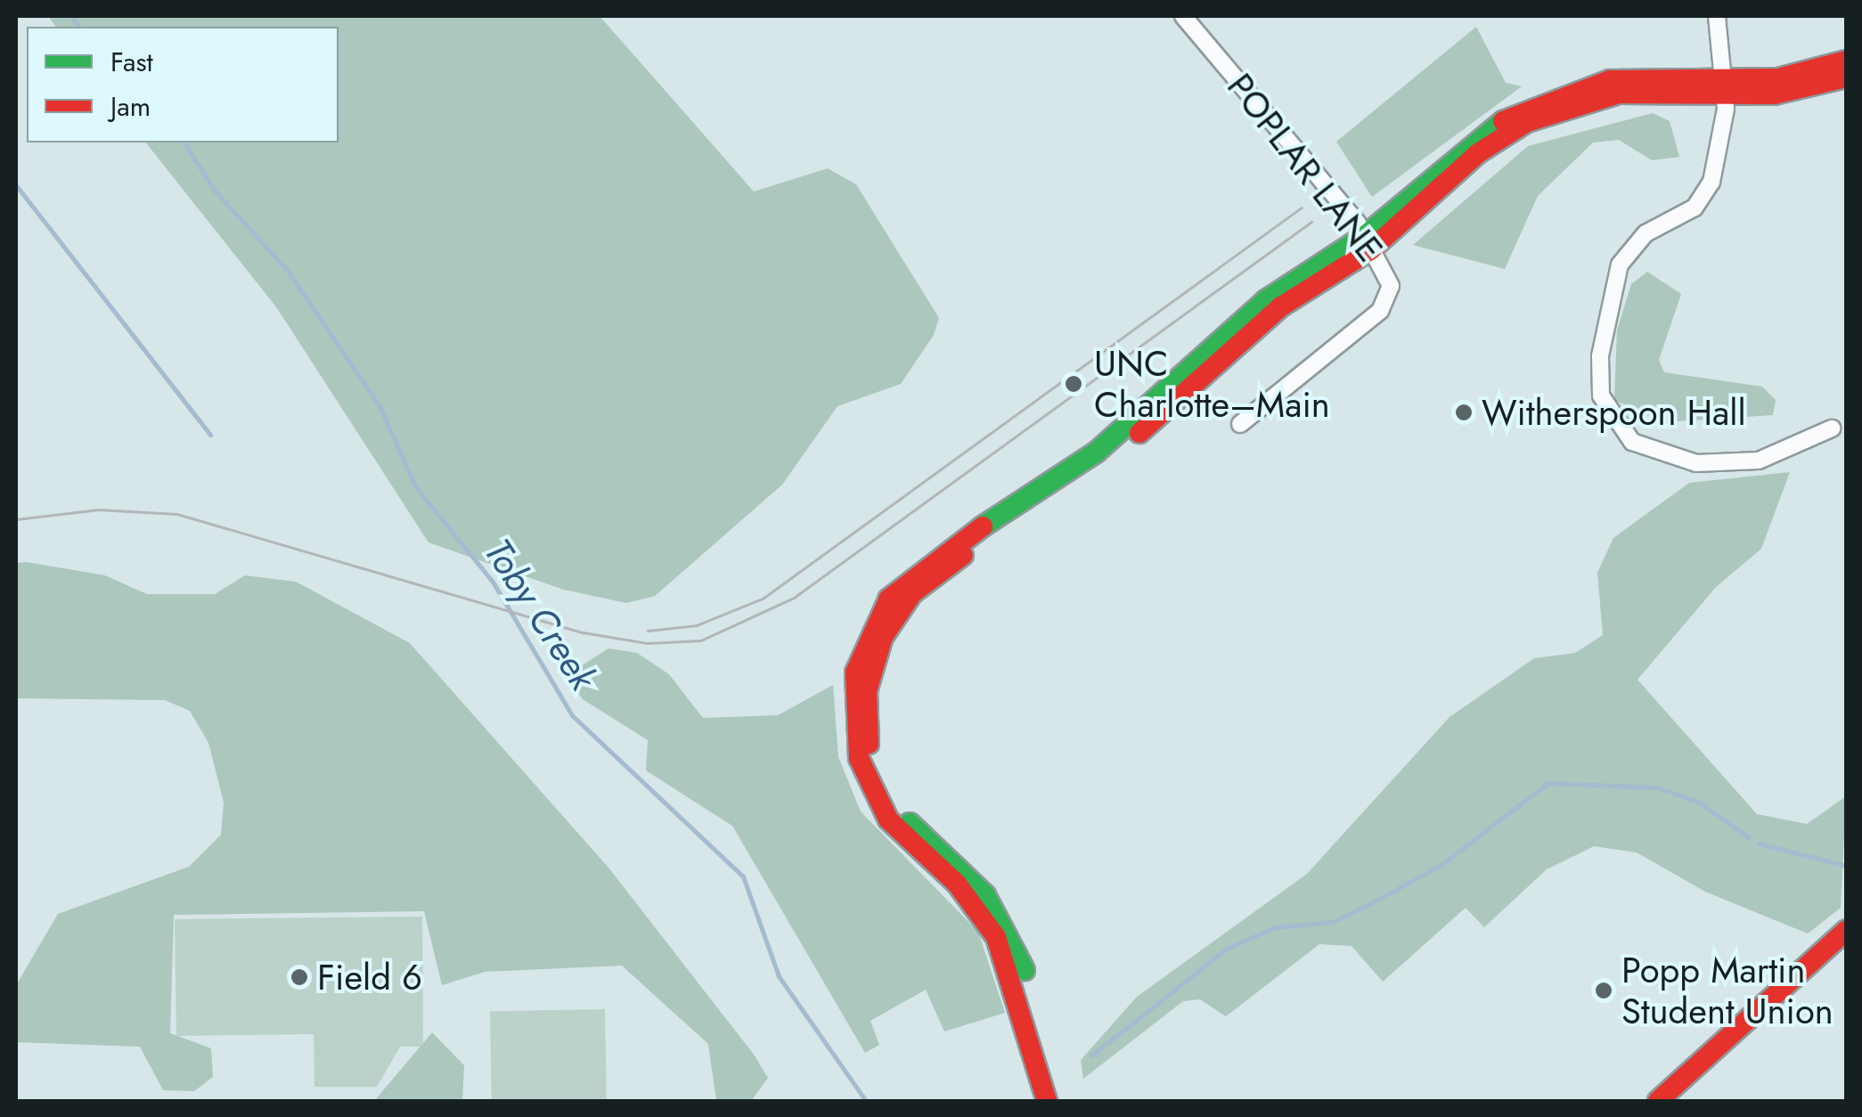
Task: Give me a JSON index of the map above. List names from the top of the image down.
{
  "streets": {
    "street": ["POPLAR LANE"]
  },
  "water": ["Toby Creek"],
  "places": [
    "UNC Charlotte–Main",
    "Witherspoon Hall",
    "Field 6",
    "Popp Martin Student Union"
  ],
  "legend": ["Fast", "Jam"]
}
